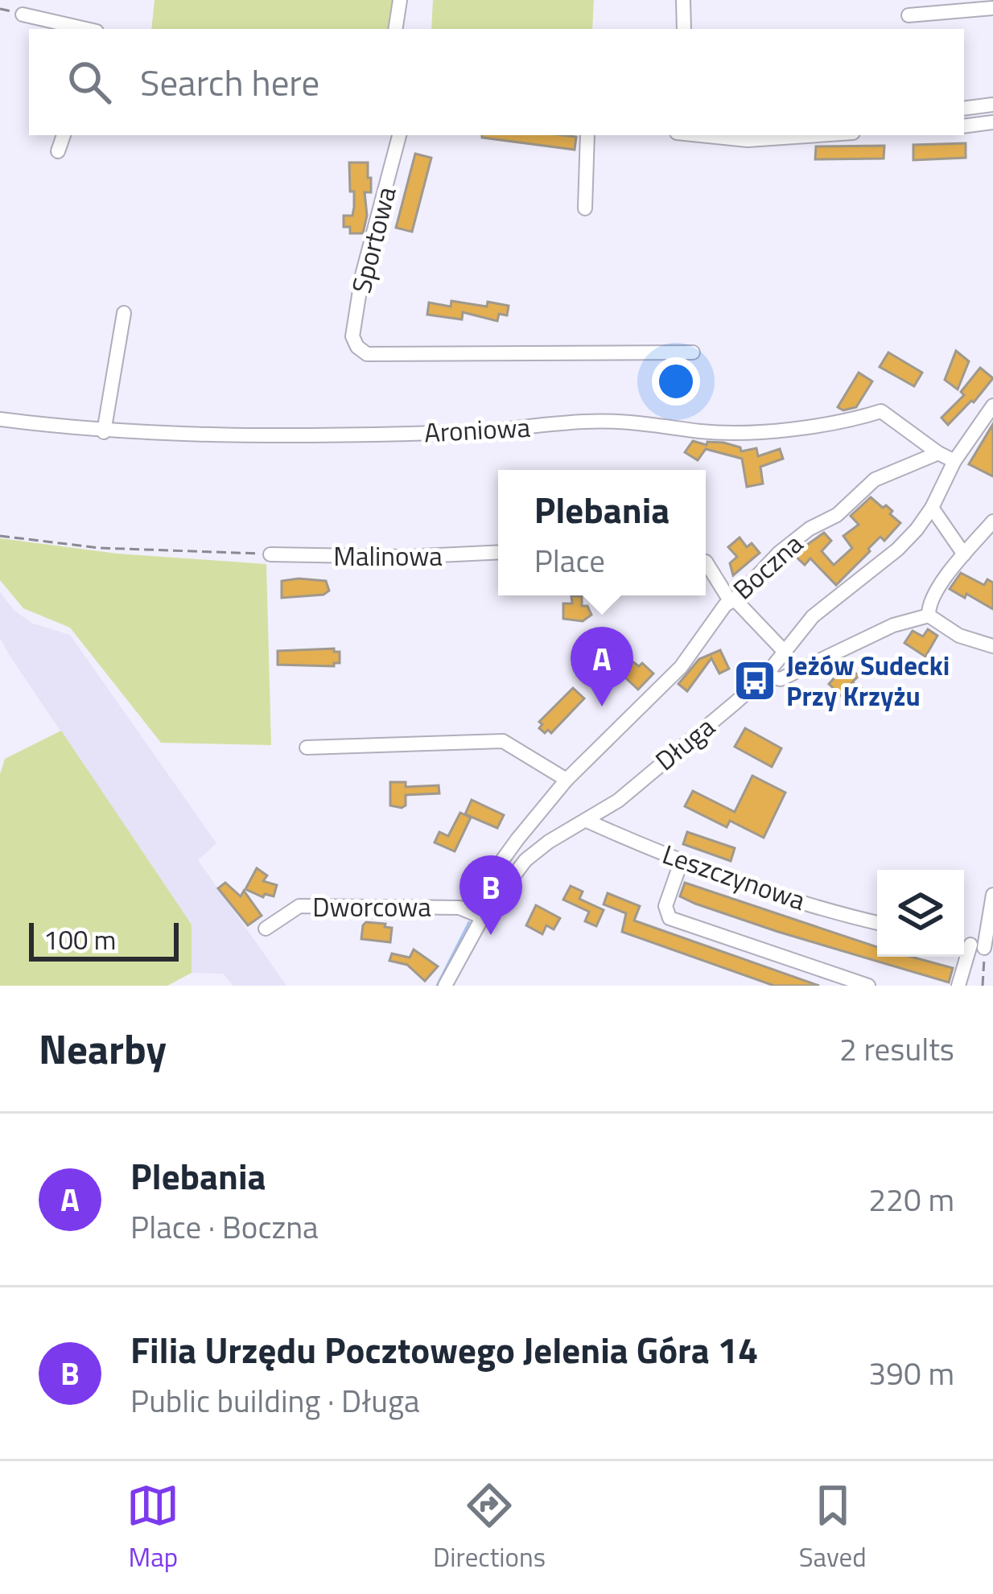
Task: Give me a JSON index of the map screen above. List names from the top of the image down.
{
  "streets": {
    "street": [
      "Sportowa",
      "Aroniowa",
      "Malinowa",
      "Boczna",
      "Długa",
      "Leszczynowa",
      "Dworcowa"
    ]
  },
  "crossings": [
    ["Aroniowa", "Boczna"],
    ["Boczna", "Długa"],
    ["Boczna", "Dworcowa"],
    ["Długa", "Leszczynowa"],
    ["Długa", "Dworcowa"]
  ],
  "places": {
    "bus stop": ["Jeżów Sudecki Przy Krzyżu"]
  },
  "scale_bar": "100 m",
  "page": {
    "search": "Search here",
    "popup": ["Plebania", "Place"],
    "pins": ["A", "B"],
    "scale": "100 m",
    "heading": ["Nearby", "2 results"],
    "list": [
      {
        "mark": "A",
        "name": "Plebania",
        "note": "Place · Boczna",
        "value": "220 m"
      },
      {
        "mark": "B",
        "name": "Filia Urzędu Pocztowego Jelenia Góra 14",
        "note": "Public building · Długa",
        "value": "390 m"
      }
    ],
    "nav": ["Map", "Directions", "Saved"]
  }
}
